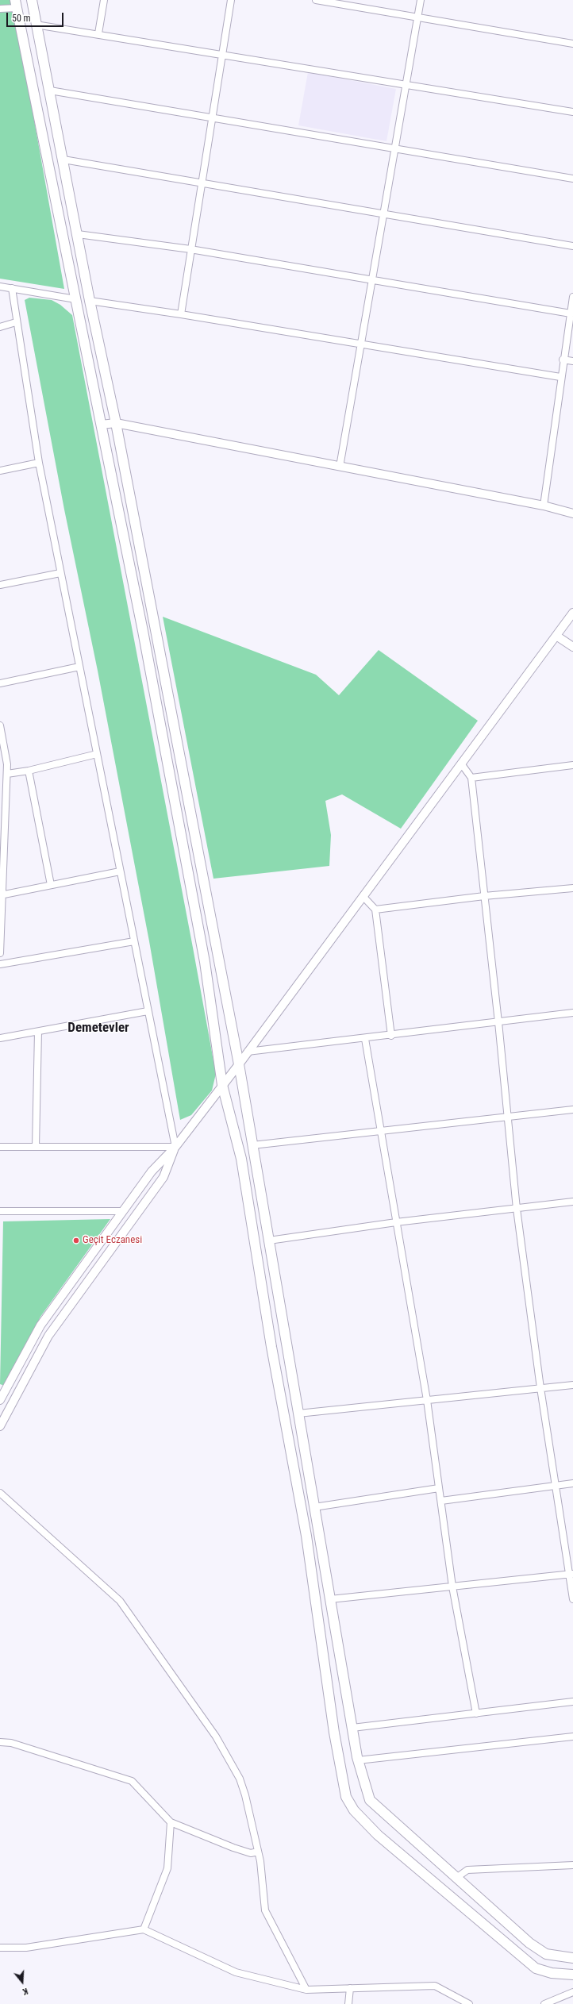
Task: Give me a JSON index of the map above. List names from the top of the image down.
{
  "districts": ["Demetevler"],
  "places": ["Geçit Eczanesi"],
  "scale_bar": "50 m",
  "north": "bottom"
}
